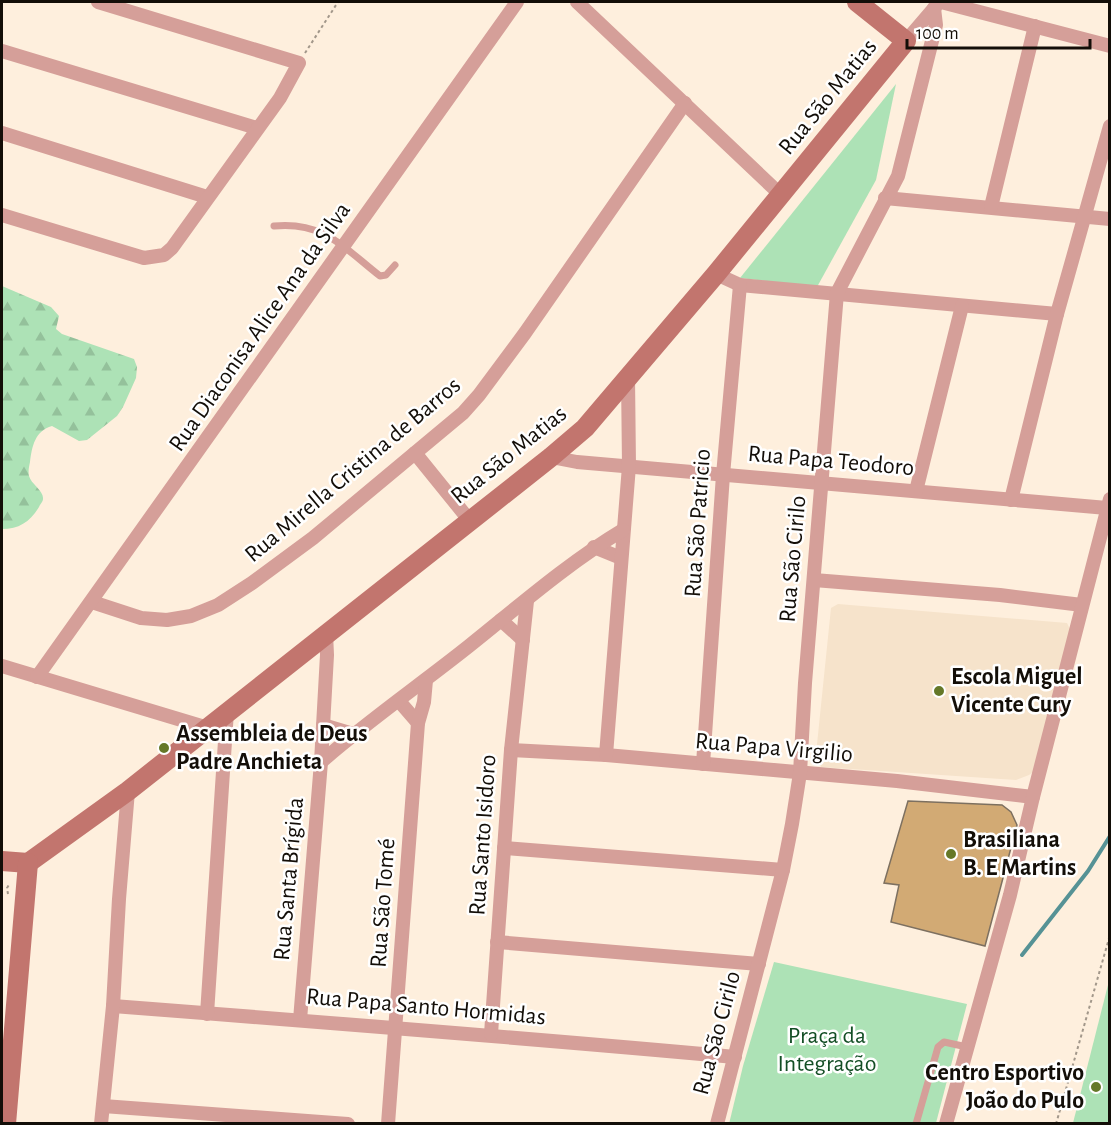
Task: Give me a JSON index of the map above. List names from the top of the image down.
{
  "streets": {
    "street": [
      "Rua São Matias",
      "Rua Diaconisa Alice Ana da Silva",
      "Rua Papa Teodoro",
      "Rua Mirella Cristina de Barros",
      "Rua São Patricio",
      "Rua São Cirilo",
      "Rua Papa Virgilio",
      "Rua Santo Isidoro",
      "Rua Santa Brígida",
      "Rua São Tomé",
      "Rua Papa Santo Hormidas"
    ]
  },
  "crossings": [
    ["Rua São Matias", "Rua Papa Teodoro"],
    ["Rua São Matias", "Rua São Cirilo"],
    ["Rua São Matias", "Rua Santa Brígida"],
    ["Rua Diaconisa Alice Ana da Silva", "Rua Mirella Cristina de Barros"],
    ["Rua Papa Teodoro", "Rua São Patricio"],
    ["Rua Papa Teodoro", "Rua São Cirilo"],
    ["Rua São Patricio", "Rua Papa Virgilio"],
    ["Rua São Cirilo", "Rua Papa Virgilio"],
    ["Rua São Cirilo", "Rua Papa Santo Hormidas"],
    ["Rua Papa Virgilio", "Rua Santo Isidoro"],
    ["Rua Santo Isidoro", "Rua Papa Santo Hormidas"],
    ["Rua Santa Brígida", "Rua Papa Santo Hormidas"],
    ["Rua São Tomé", "Rua Papa Santo Hormidas"]
  ],
  "parks": ["Praça da Integração"],
  "places": [
    "Escola Miguel Vicente Cury",
    "Assembleia de Deus Padre Anchieta",
    "Brasiliana B. E Martins",
    "Centro Esportivo João do Pulo"
  ],
  "scale_bar": "100 m"
}
